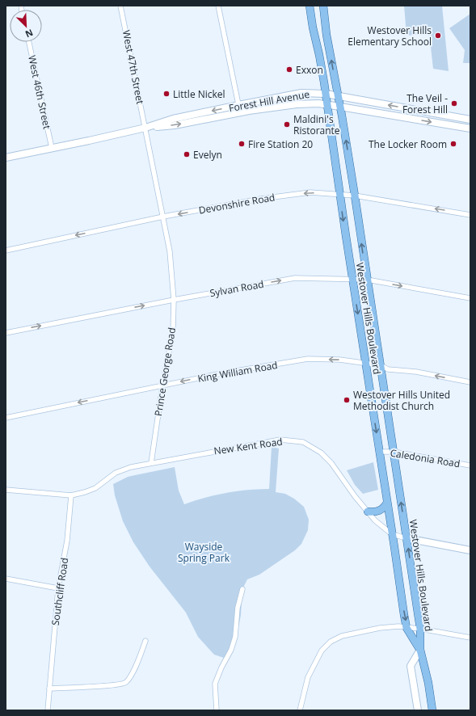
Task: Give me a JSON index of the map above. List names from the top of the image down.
{
  "streets": {
    "main road": ["Forest Hill Avenue", "Westover Hills Boulevard", "New Kent Road"],
    "street": [
      "West 47th Street",
      "West 46th Street",
      "Devonshire Road",
      "Sylvan Road",
      "Prince George Road",
      "King William Road",
      "Caledonia Road",
      "Southcliff Road"
    ]
  },
  "crossings": [
    ["West 47th Street", "Forest Hill Avenue"],
    ["West 47th Street", "Prince George Road"],
    ["West 46th Street", "Forest Hill Avenue"],
    ["Forest Hill Avenue", "Westover Hills Boulevard"],
    ["Forest Hill Avenue", "Prince George Road"],
    ["Devonshire Road", "Westover Hills Boulevard"],
    ["Devonshire Road", "Prince George Road"],
    ["Sylvan Road", "Westover Hills Boulevard"],
    ["Sylvan Road", "Prince George Road"],
    ["Westover Hills Boulevard", "King William Road"],
    ["Westover Hills Boulevard", "New Kent Road"],
    ["Westover Hills Boulevard", "Caledonia Road"],
    ["Prince George Road", "King William Road"],
    ["Prince George Road", "New Kent Road"],
    ["New Kent Road", "Southcliff Road"]
  ],
  "one_way": ["Devonshire Road", "Sylvan Road", "King William Road"],
  "parks": ["Wayside Spring Park"],
  "places": [
    "Westover Hills Elementary School",
    "Exxon",
    "Little Nickel",
    "The Veil - Forest Hill",
    "Maldini's Ristorante",
    "Fire Station 20",
    "The Locker Room",
    "Evelyn",
    "Westover Hills United Methodist Church"
  ],
  "north": "bottom right"
}
